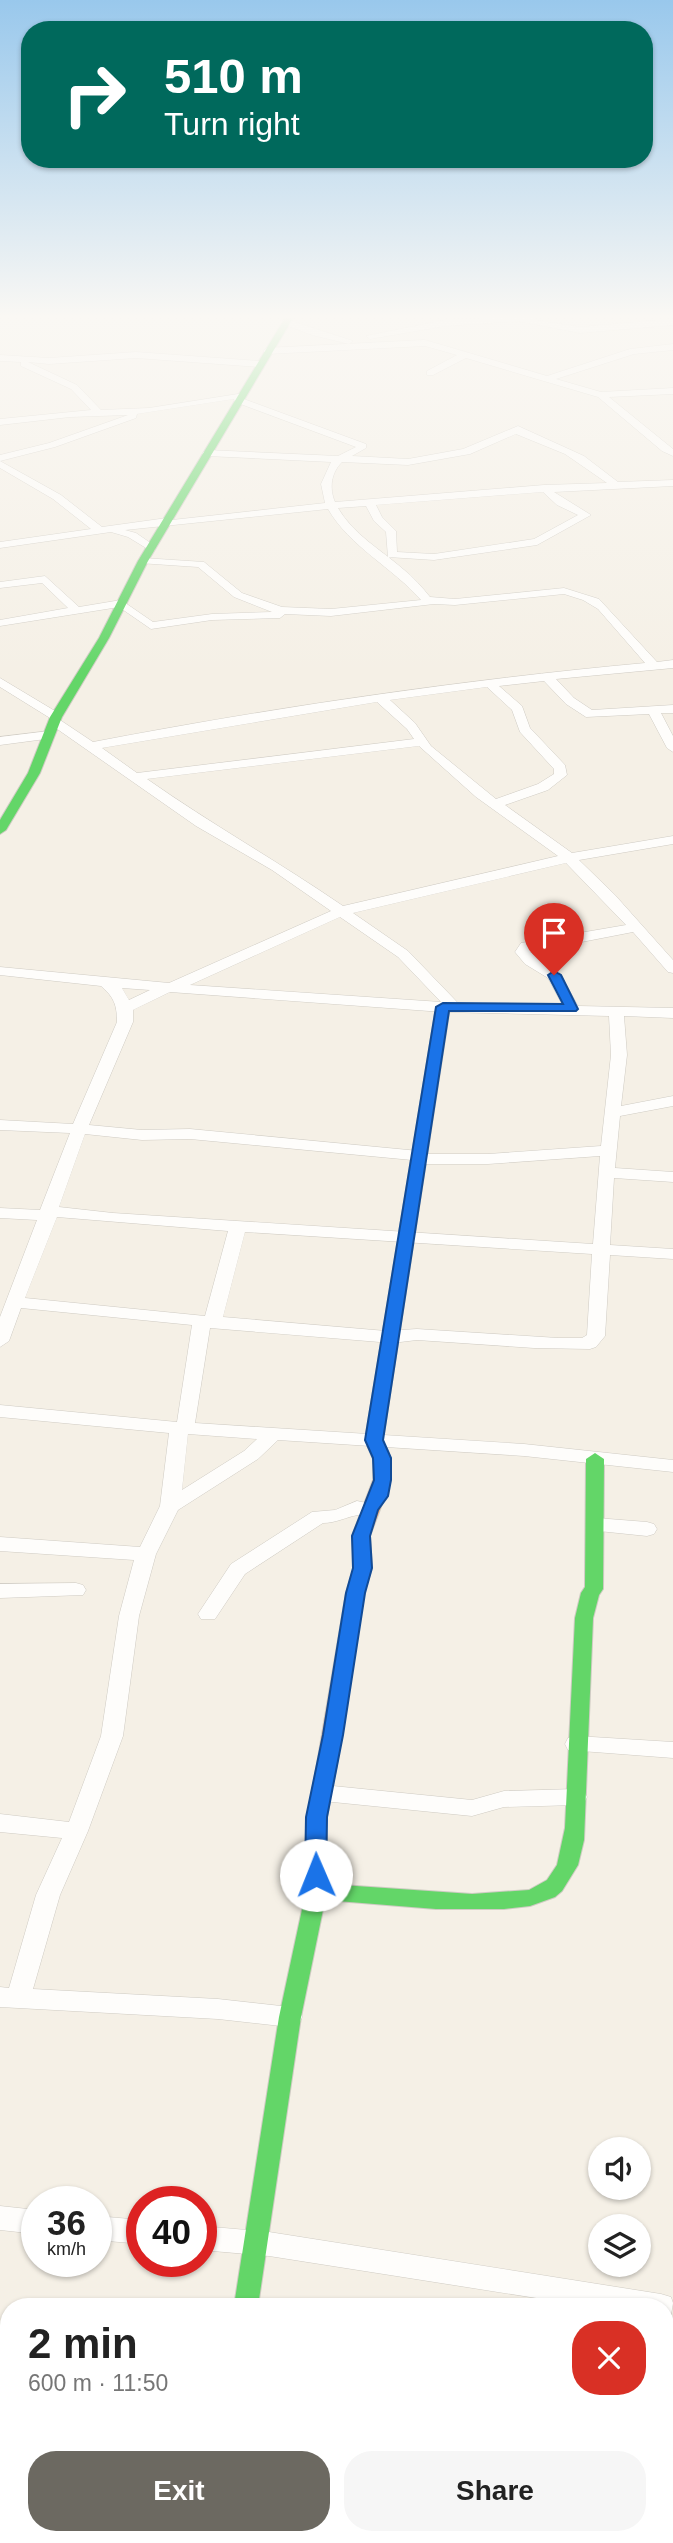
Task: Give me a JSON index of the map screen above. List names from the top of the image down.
{
  "page": {
    "turn": ["510 m", "Turn right"],
    "speed": "36 km/h",
    "limit": "40",
    "heading": ["2 min", "600 m · 11:50"],
    "buttons": ["Exit", "Share"]
  }
}
